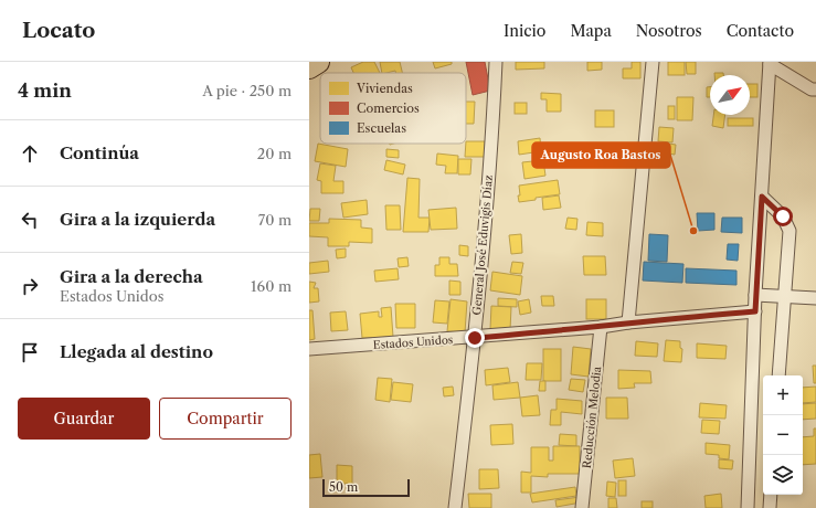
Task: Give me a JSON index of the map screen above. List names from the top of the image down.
{
  "streets": {
    "street": ["General José Eduvigis Díaz", "Estados Unidos", "Reducción Melodia"]
  },
  "crossings": [
    ["General José Eduvigis Díaz", "Estados Unidos"],
    ["Estados Unidos", "Reducción Melodia"]
  ],
  "places": ["Augusto Roa Bastos"],
  "legend": ["Viviendas", "Comercios", "Escuelas"],
  "scale_bar": "50 m",
  "north": "top right",
  "page": {
    "header": "Locato",
    "nav": [
      "Inicio",
      "Mapa",
      "Nosotros",
      "Contacto"
    ],
    "heading": ["4 min", "A pie · 250 m"],
    "list": [
      ["Continúa", "20 m"],
      ["Gira a la izquierda", "70 m"],
      ["Gira a la derecha", "Estados Unidos", "160 m"],
      "Llegada al destino"
    ],
    "map_buttons": ["+", "−"],
    "buttons": ["Guardar", "Compartir"],
    "scale": "50 m"
  }
}
